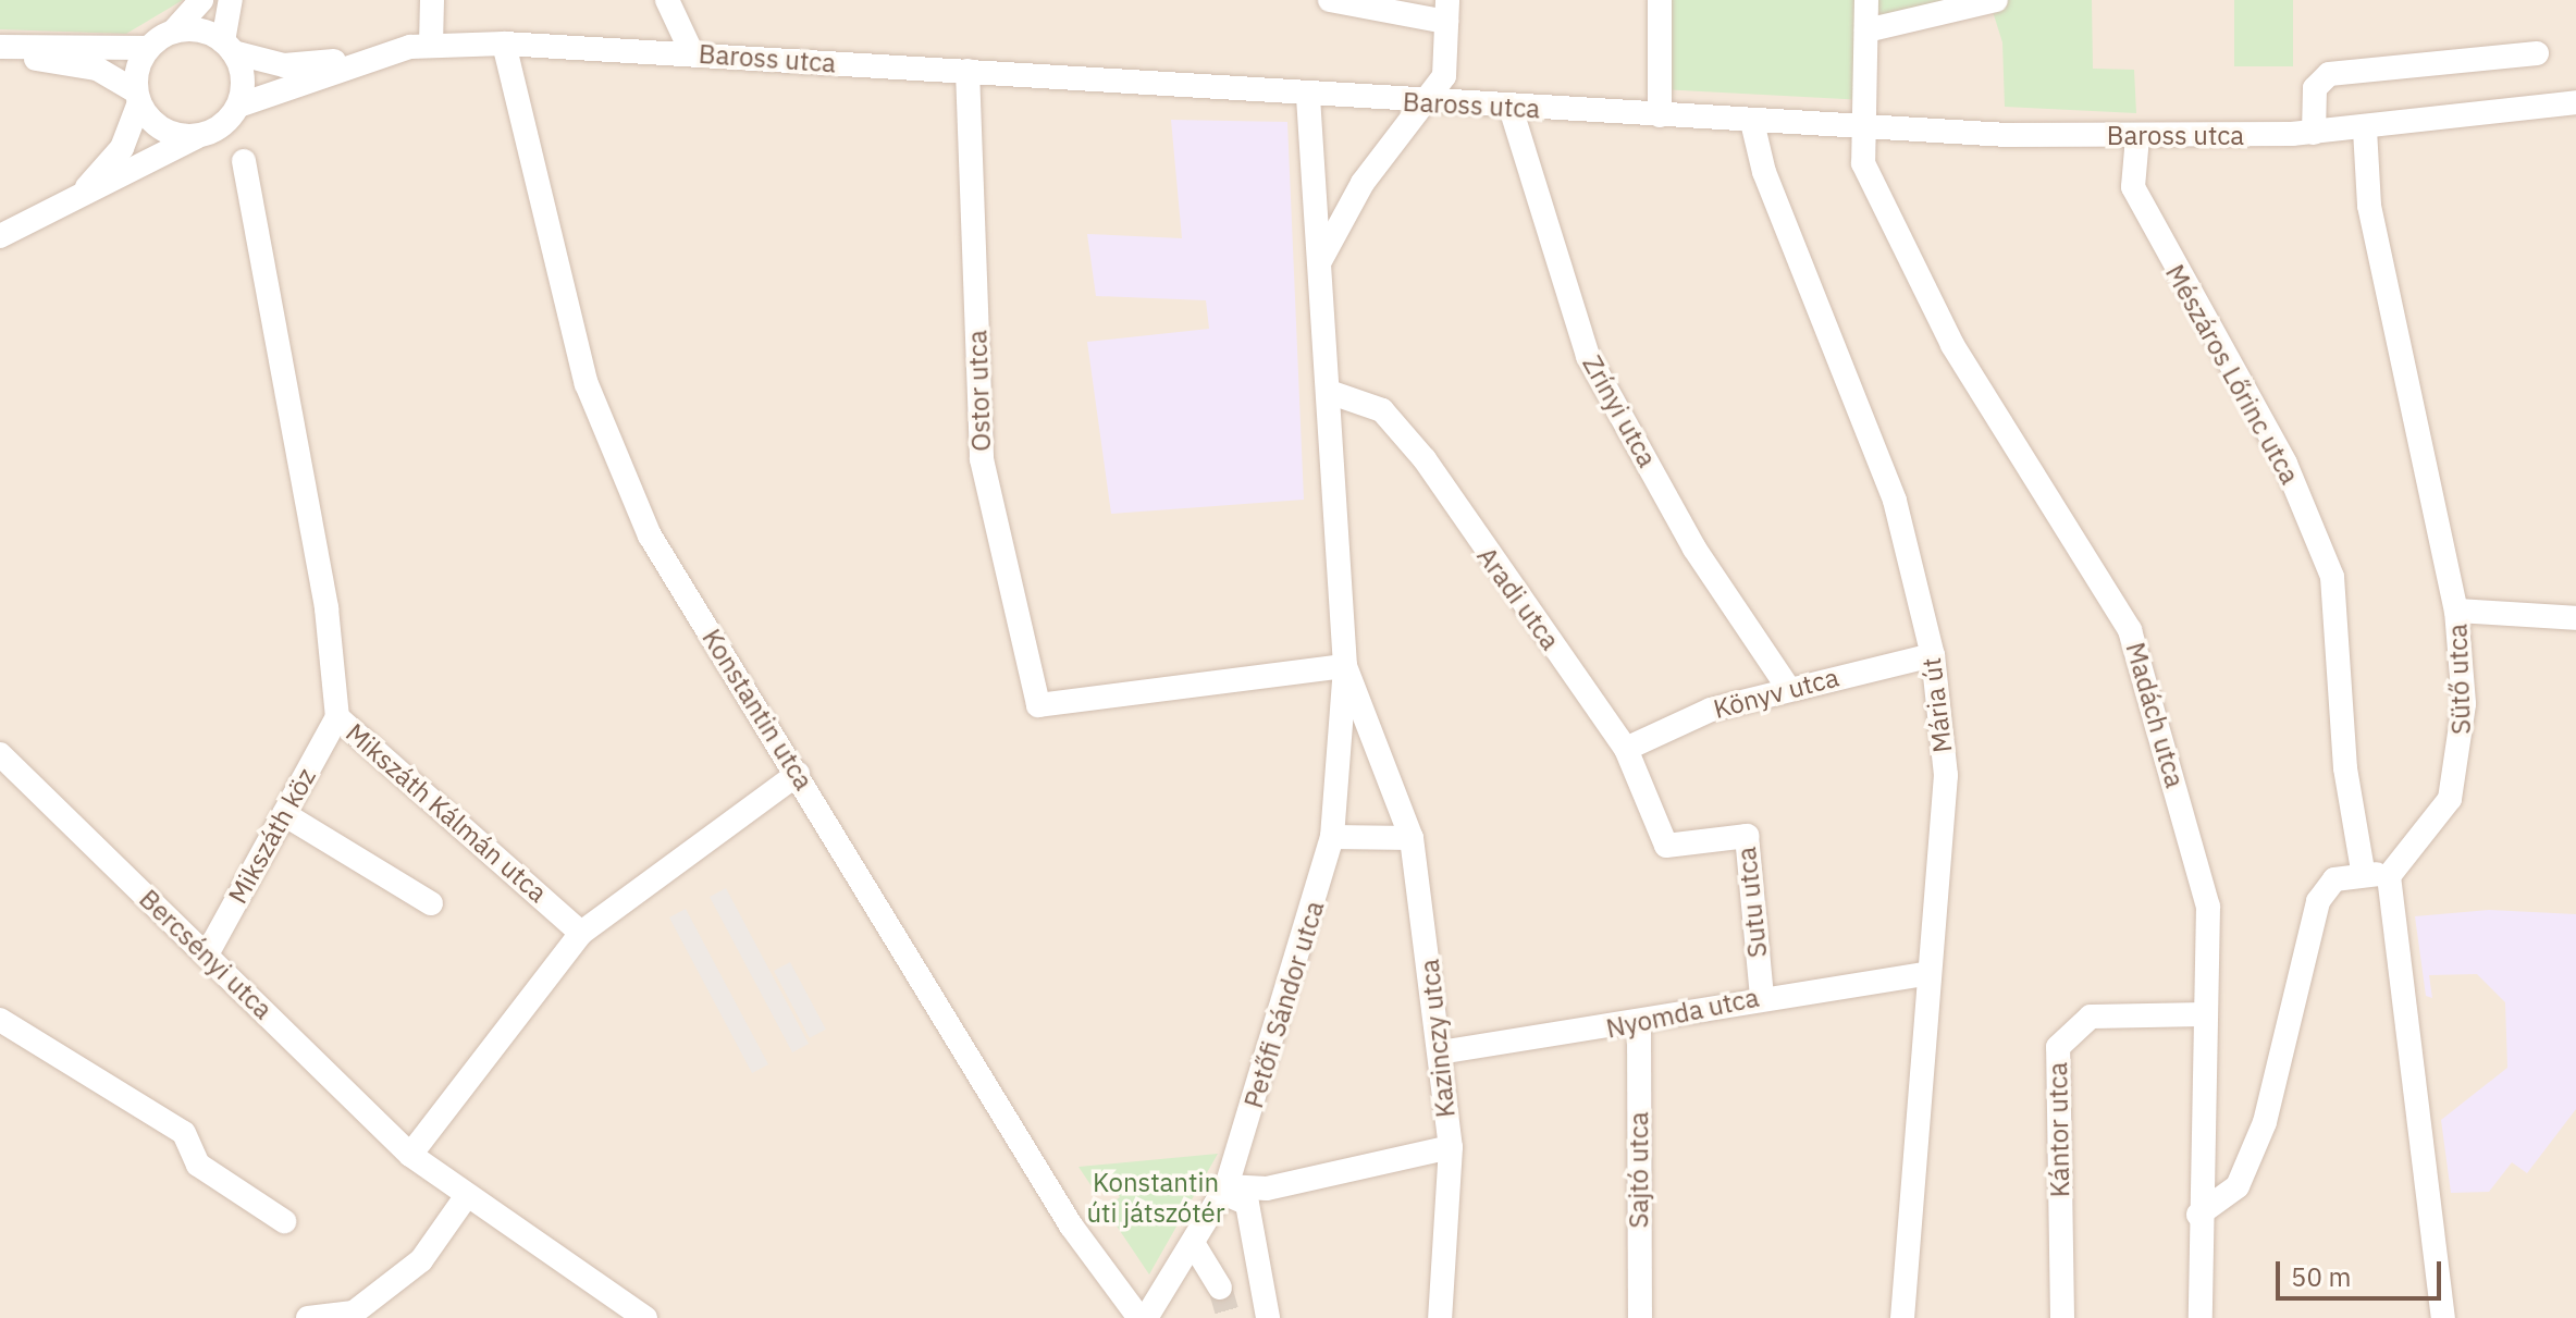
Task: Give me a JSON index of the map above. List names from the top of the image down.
{
  "streets": {
    "street": [
      "Baross utca",
      "Mészáros Lőrinc utca",
      "Ostor utca",
      "Zrínyi utca",
      "Aradi utca",
      "Sütő utca",
      "Könyv utca",
      "Mária út",
      "Konstantin utca",
      "Madách utca",
      "Mikszáth Kálmán utca",
      "Mikszáth köz",
      "Sutu utca",
      "Bercsényi utca",
      "Petőfi Sándor utca",
      "Nyomda utca",
      "Kazinczy utca",
      "Kántor utca",
      "Sajtó utca"
    ]
  },
  "crossings": [
    ["Baross utca", "Mészáros Lőrinc utca"],
    ["Baross utca", "Ostor utca"],
    ["Baross utca", "Zrínyi utca"],
    ["Baross utca", "Sütő utca"],
    ["Baross utca", "Mária út"],
    ["Baross utca", "Konstantin utca"],
    ["Baross utca", "Madách utca"],
    ["Baross utca", "Petőfi Sándor utca"],
    ["Ostor utca", "Petőfi Sándor utca"],
    ["Zrínyi utca", "Könyv utca"],
    ["Aradi utca", "Könyv utca"],
    ["Aradi utca", "Sutu utca"],
    ["Aradi utca", "Petőfi Sándor utca"],
    ["Könyv utca", "Mária út"],
    ["Mária út", "Nyomda utca"],
    ["Madách utca", "Kántor utca"],
    ["Mikszáth Kálmán utca", "Mikszáth köz"],
    ["Mikszáth köz", "Bercsényi utca"],
    ["Sutu utca", "Nyomda utca"],
    ["Petőfi Sándor utca", "Kazinczy utca"],
    ["Nyomda utca", "Kazinczy utca"],
    ["Nyomda utca", "Sajtó utca"]
  ],
  "parks": ["Konstantin úti játszótér"],
  "scale_bar": "50 m"
}
